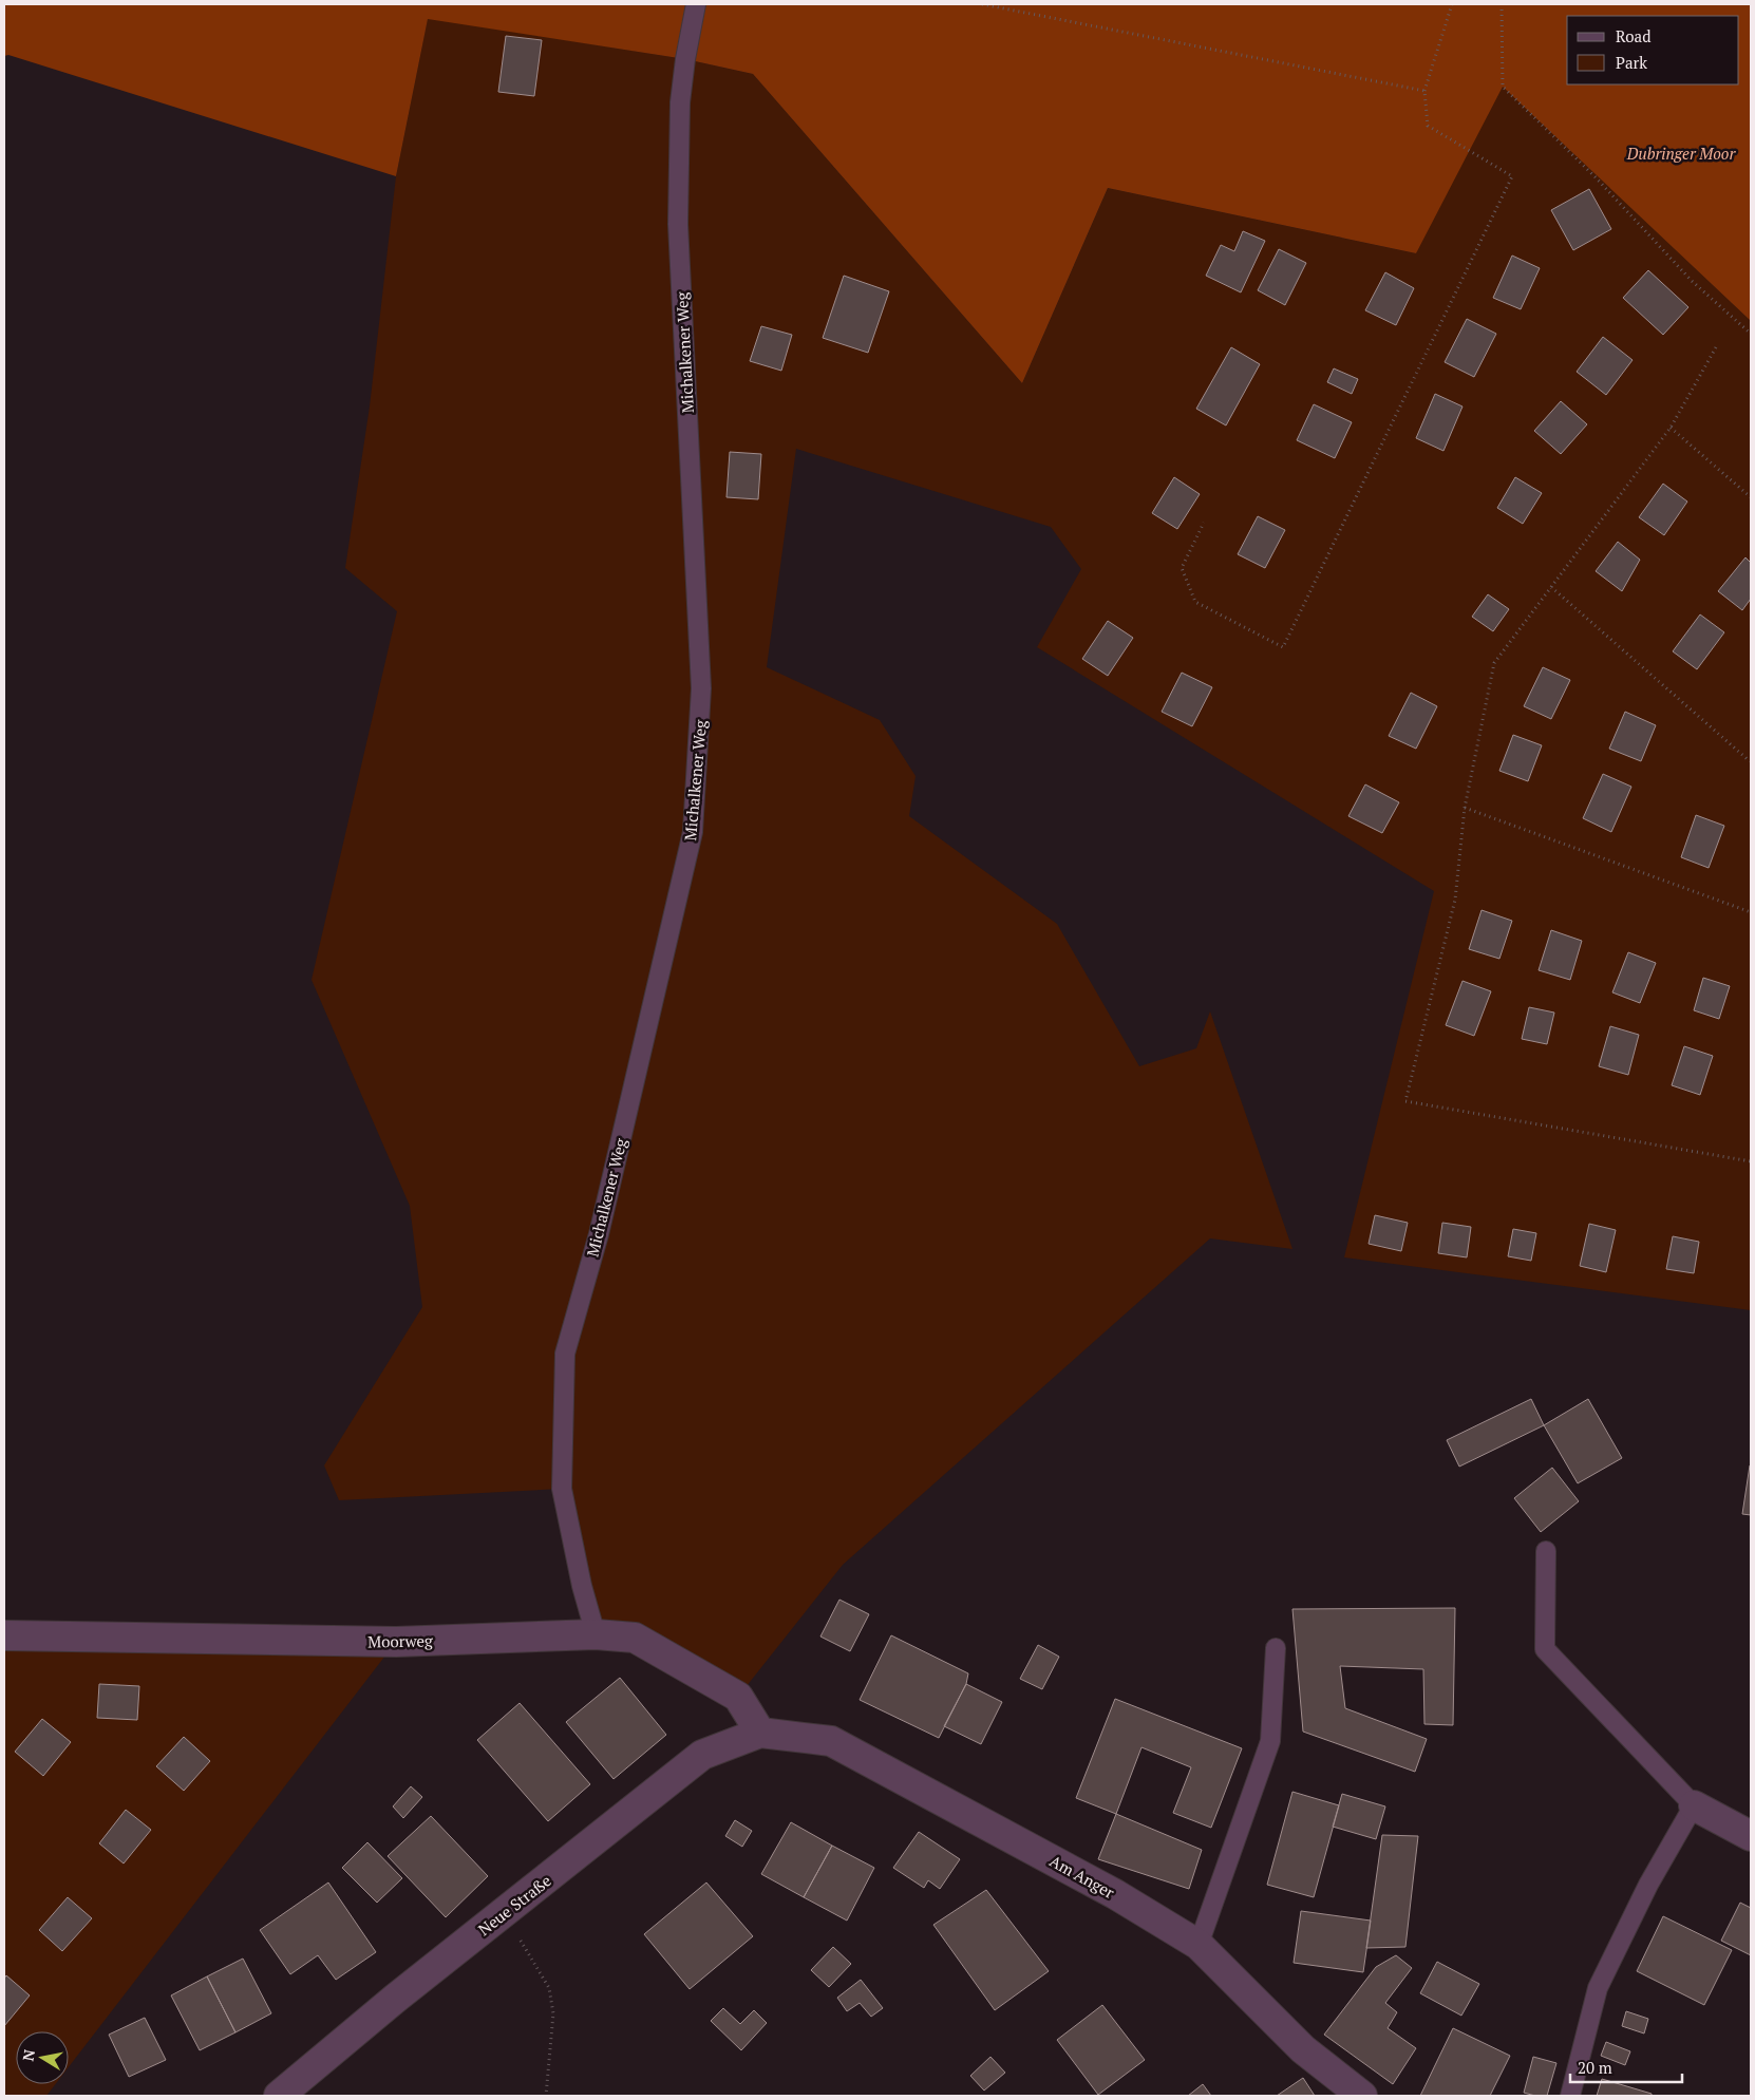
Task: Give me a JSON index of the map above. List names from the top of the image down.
{
  "streets": {
    "street": ["Moorweg", "Am Anger", "Neue Straße"],
    "lane": ["Michalkener Weg"]
  },
  "crossings": [
    ["Michalkener Weg", "Moorweg"],
    ["Moorweg", "Am Anger"],
    ["Moorweg", "Neue Straße"],
    ["Am Anger", "Neue Straße"]
  ],
  "parks": ["Dubringer Moor"],
  "legend": ["Road", "Park"],
  "scale_bar": "20 m",
  "north": "left"
}
